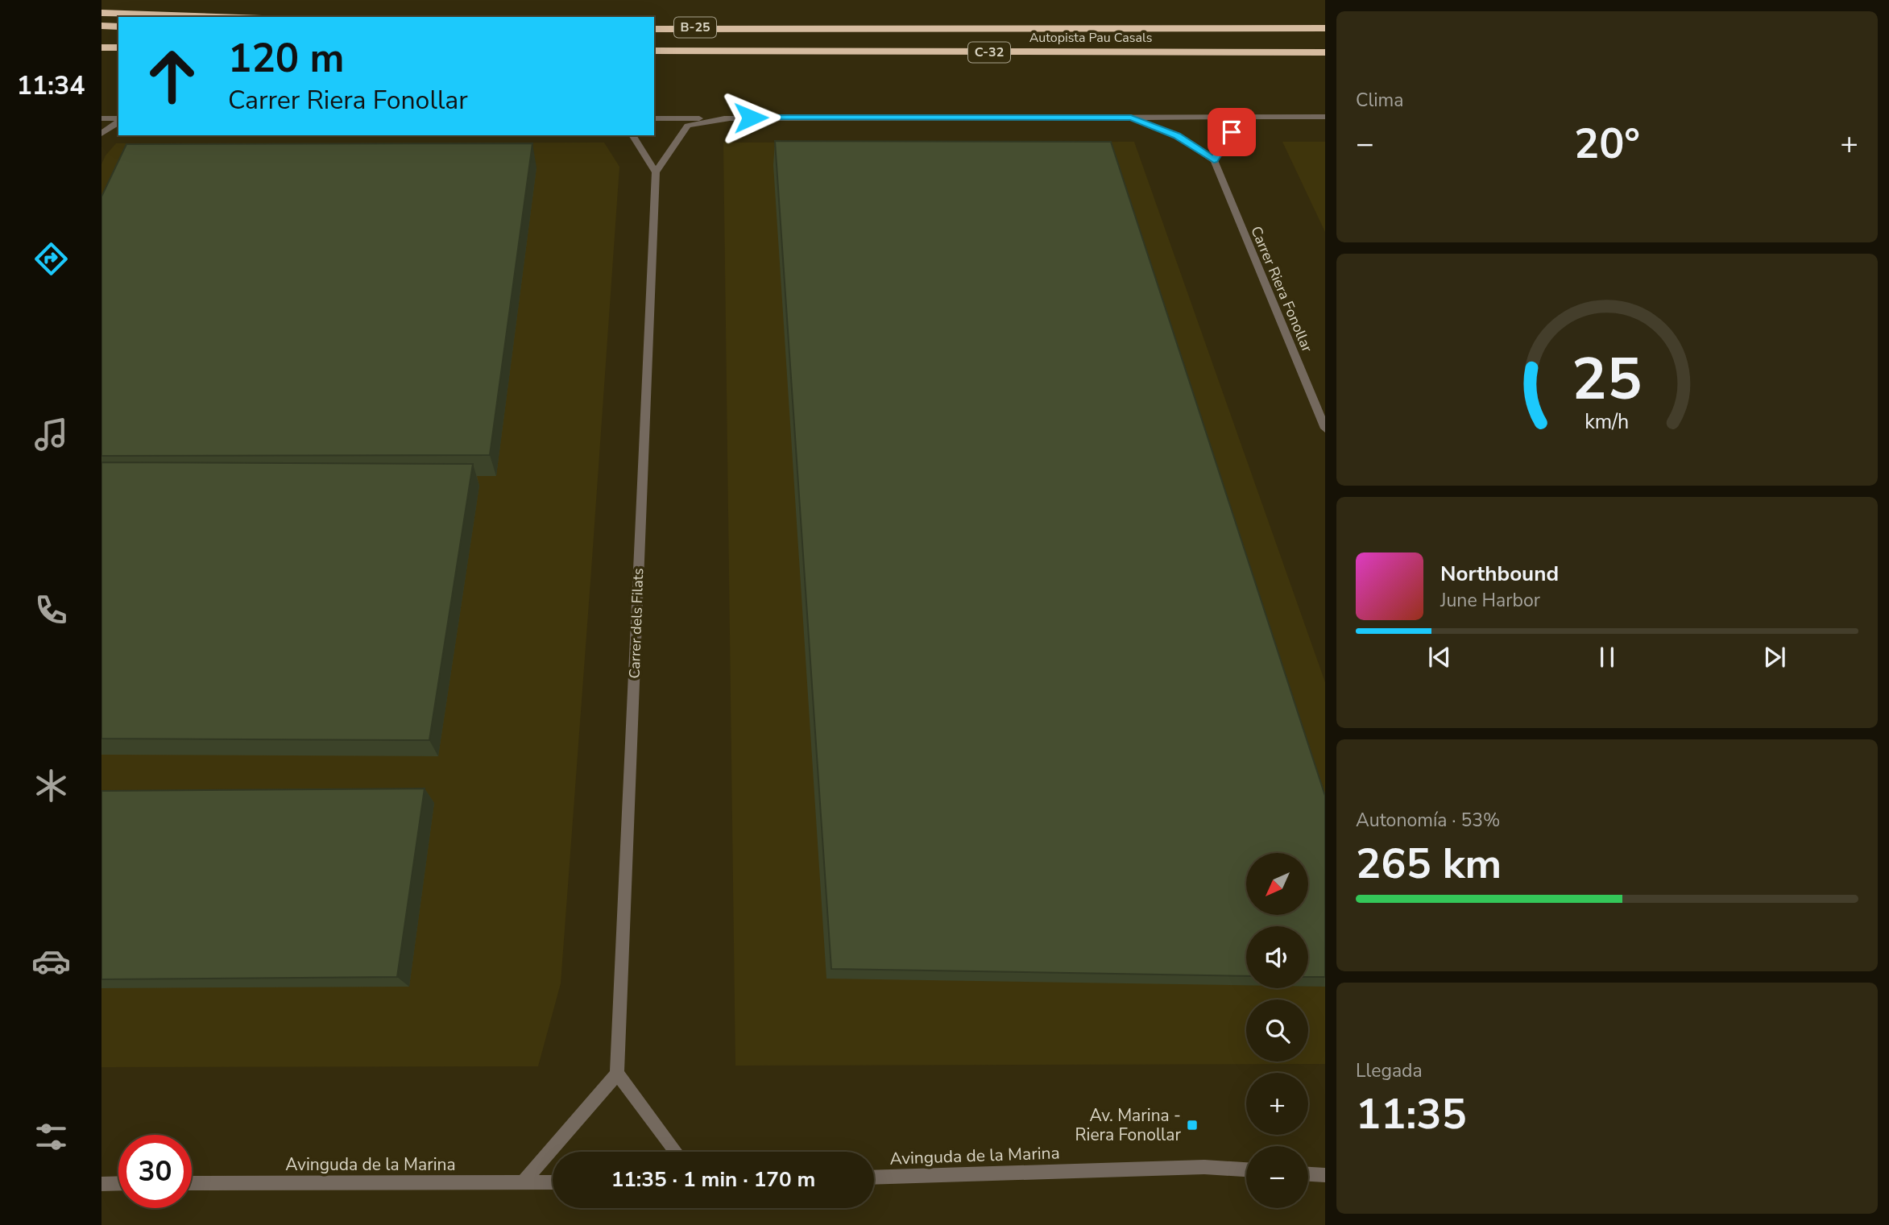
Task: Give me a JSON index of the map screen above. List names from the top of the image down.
{
  "streets": {
    "highway": ["Autopista Pau Casals", "C-32"],
    "street": ["Carrer Riera Fonollar", "Carrer dels Filats", "Avinguda de la Marina"]
  },
  "places": {
    "transit": ["Av. Marina - Riera Fonollar"]
  },
  "north": "bottom left",
  "page": {
    "tabs": "11:34",
    "tile": [
      "Clima",
      ["Autonomía · 53%", "265 km"],
      ["Llegada", "11:35"]
    ],
    "turn": ["120 m", "Carrer Riera Fonollar"],
    "heat": ["−", "20°", "+"],
    "song": ["Northbound", "June Harbor"],
    "map_buttons": ["+", "−"],
    "limit": "30",
    "trip": "11:35 · 1 min · 170 m",
    "gauge": ["25", "km/h"]
  }
}
